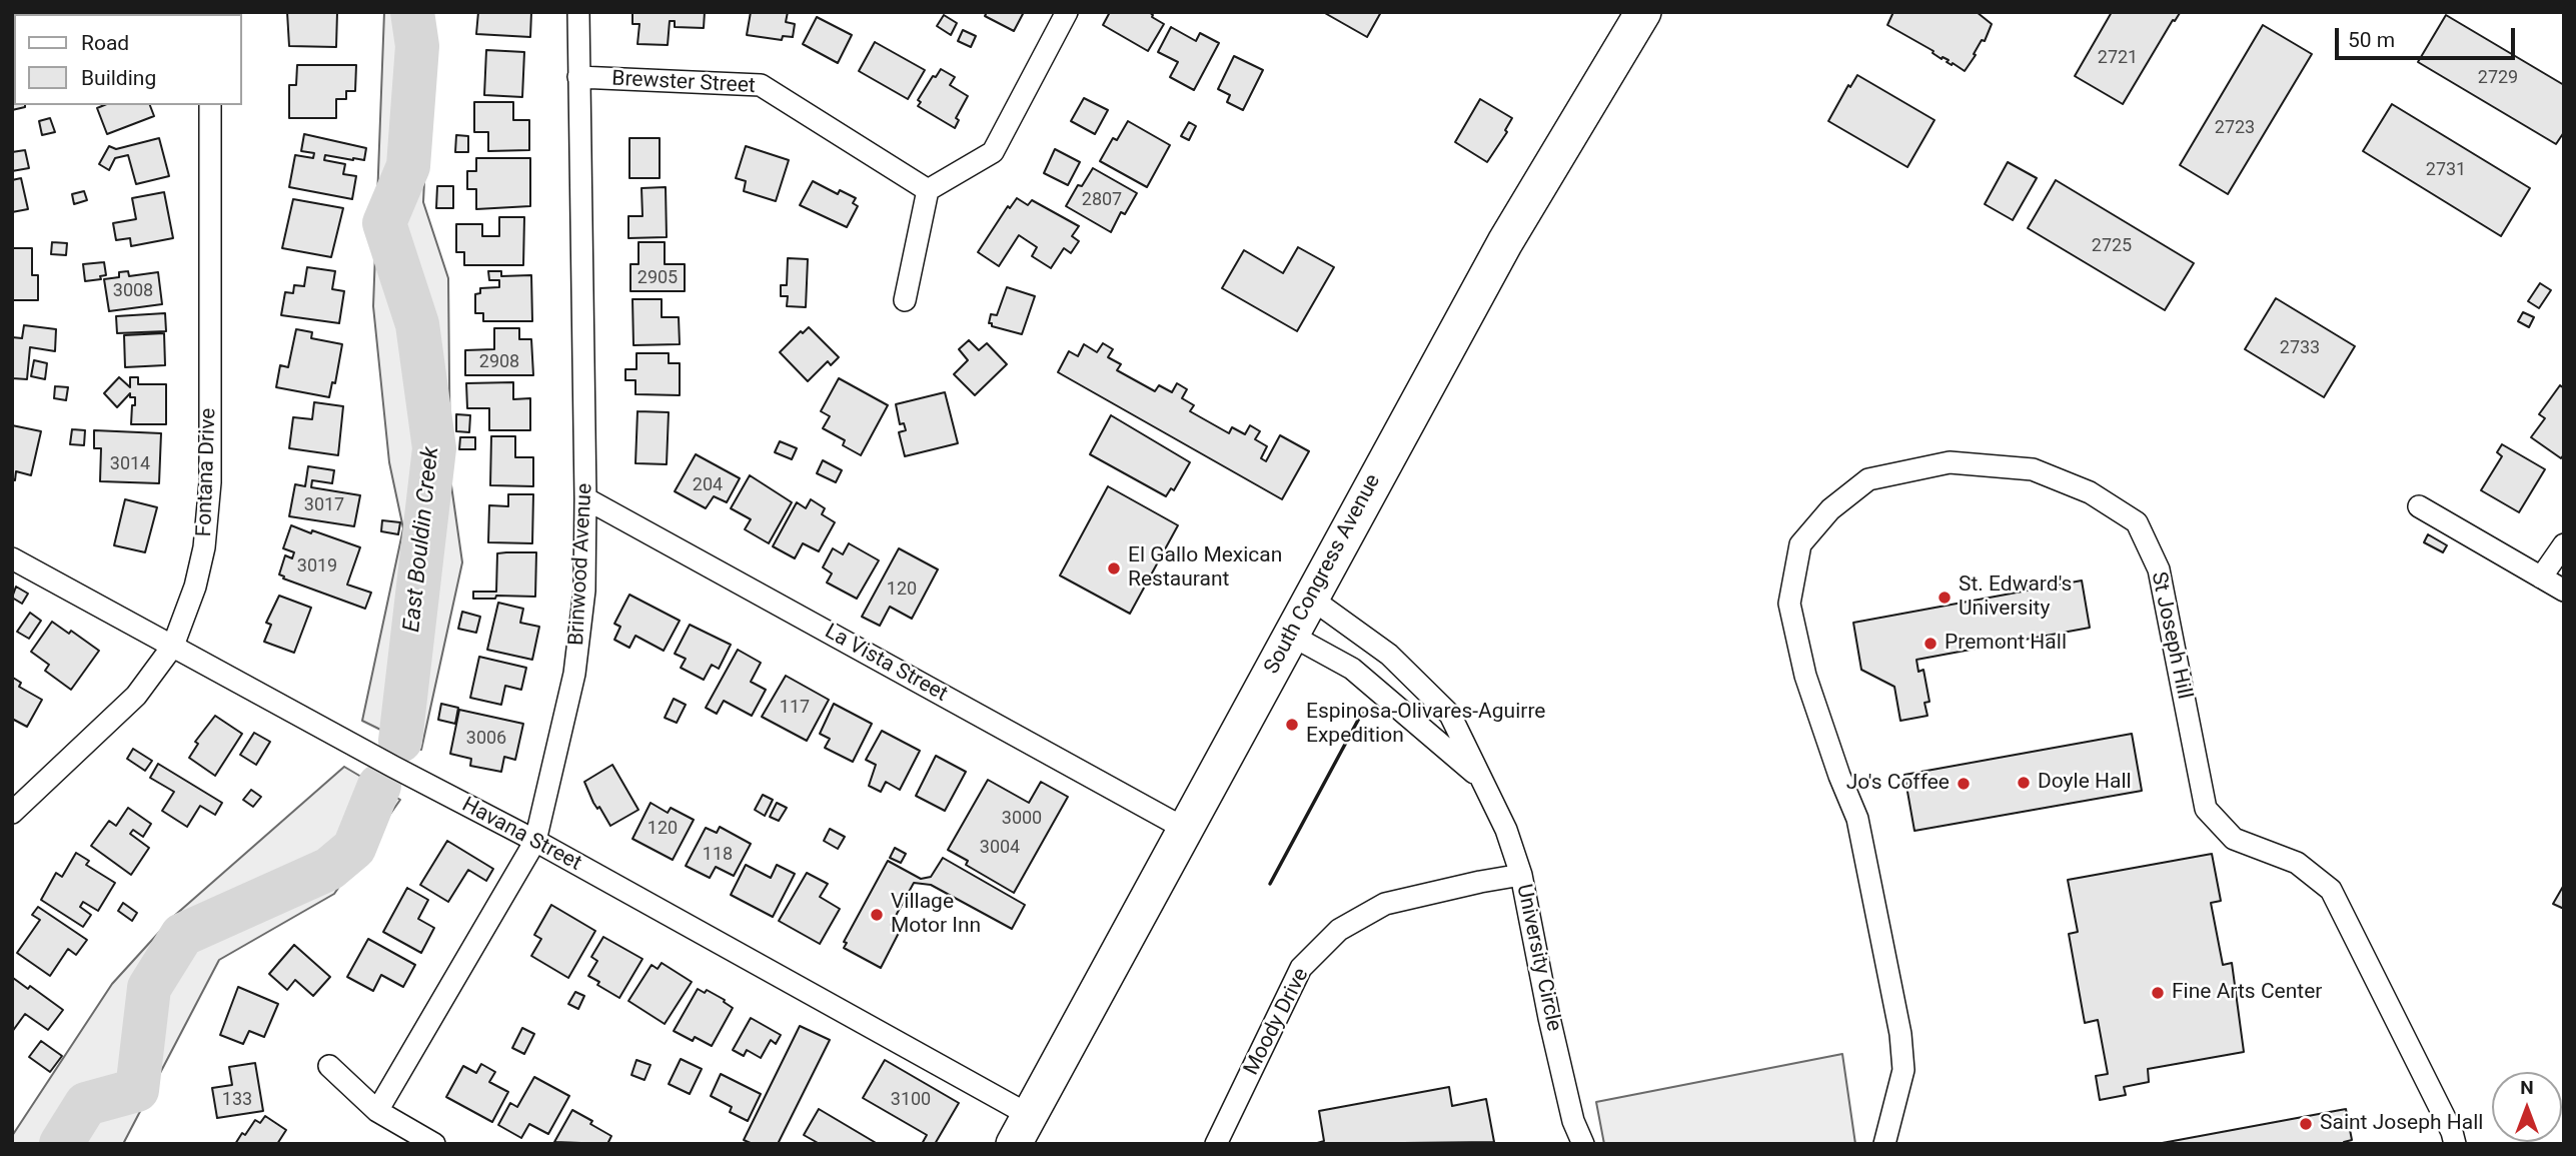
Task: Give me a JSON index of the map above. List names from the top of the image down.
{
  "streets": {
    "main road": ["South Congress Avenue"],
    "street": [
      "Brewster Street",
      "Fontana Drive",
      "Brinwood Avenue",
      "St Joseph Hill",
      "La Vista Street",
      "Havana Street",
      "University Circle",
      "Moody Drive"
    ]
  },
  "crossings": [
    ["Brewster Street", "Brinwood Avenue"],
    ["Fontana Drive", "Havana Street"],
    ["Brinwood Avenue", "La Vista Street"],
    ["Brinwood Avenue", "Havana Street"],
    ["South Congress Avenue", "La Vista Street"],
    ["South Congress Avenue", "Havana Street"],
    ["South Congress Avenue", "University Circle"],
    ["University Circle", "Moody Drive"]
  ],
  "water": ["East Bouldin Creek"],
  "places": [
    "El Gallo Mexican Restaurant",
    "St. Edward's University",
    "Premont Hall",
    "Espinosa-Olivares-Aguirre Expedition",
    "Doyle Hall",
    "Jo's Coffee",
    "Village Motor Inn",
    "Fine Arts Center",
    "Saint Joseph Hall"
  ],
  "house_numbers": [
    "2721",
    "2729",
    "2723",
    "2731",
    "2807",
    "2725",
    "2905",
    "3008",
    "2733",
    "2908",
    "3014",
    "204",
    "3017",
    "3019",
    "120",
    "117",
    "3006",
    "3000",
    "120",
    "3004",
    "118",
    "133",
    "3100"
  ],
  "legend": ["Road", "Building"],
  "scale_bar": "50 m",
  "north": "top"
}
